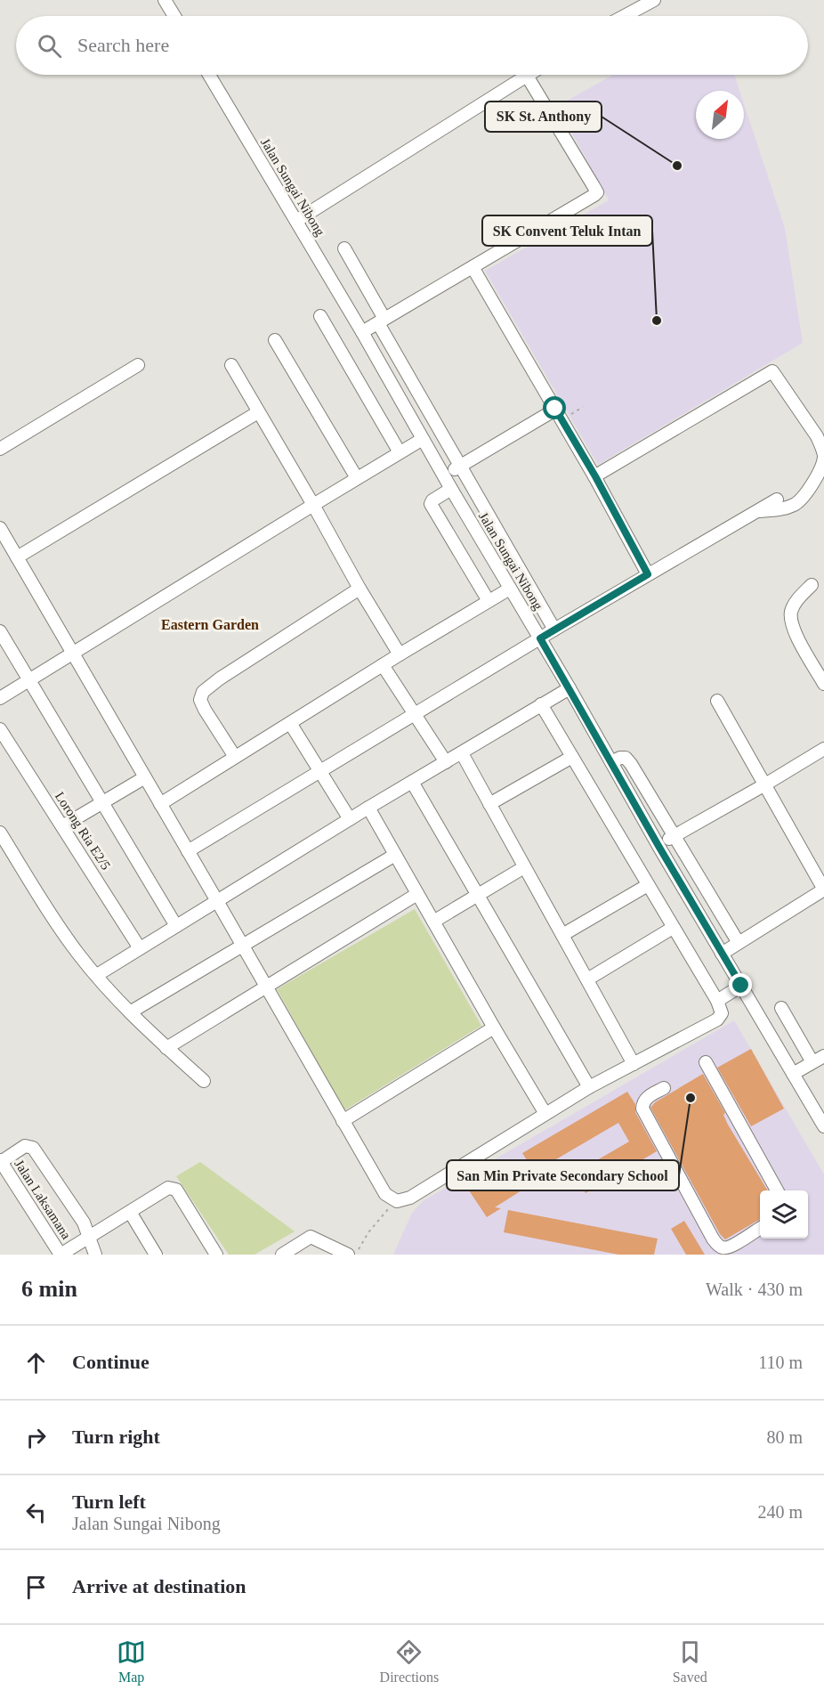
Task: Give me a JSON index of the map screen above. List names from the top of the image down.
{
  "streets": {
    "street": ["Jalan Sungai Nibong", "Lorong Ria E2/5", "Jalan Laksamana"]
  },
  "districts": ["Eastern Garden"],
  "places": ["SK St. Anthony", "SK Convent Teluk Intan", "San Min Private Secondary School"],
  "north": "top right",
  "page": {
    "search": "Search here",
    "heading": ["6 min", "Walk · 430 m"],
    "list": [
      ["Continue", "110 m"],
      ["Turn right", "80 m"],
      ["Turn left", "Jalan Sungai Nibong", "240 m"],
      "Arrive at destination"
    ],
    "nav": ["Map", "Directions", "Saved"]
  }
}
